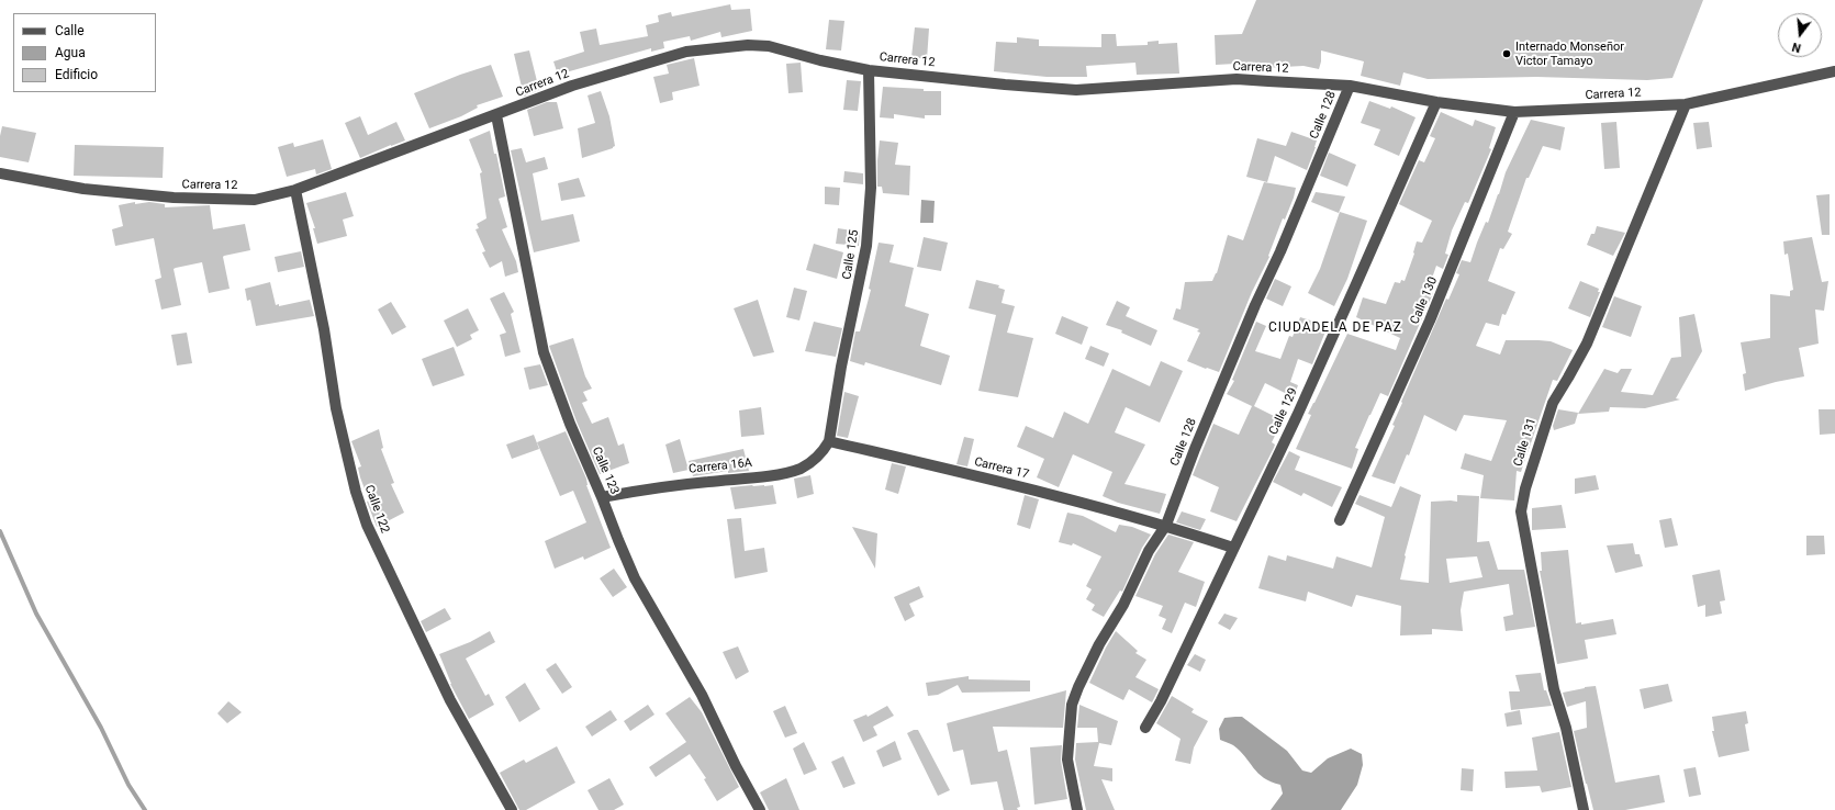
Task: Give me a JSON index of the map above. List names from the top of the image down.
{
  "streets": {
    "street": [
      "Carrera 12",
      "Calle 128",
      "Calle 125",
      "Calle 130",
      "Calle 129",
      "Calle 131",
      "Carrera 16A",
      "Carrera 17",
      "Calle 123",
      "Calle 122"
    ]
  },
  "crossings": [
    ["Carrera 12", "Calle 128"],
    ["Carrera 12", "Calle 125"],
    ["Carrera 12", "Calle 130"],
    ["Carrera 12", "Calle 129"],
    ["Carrera 12", "Calle 131"],
    ["Carrera 12", "Calle 123"],
    ["Carrera 12", "Calle 122"],
    ["Calle 128", "Carrera 17"],
    ["Calle 125", "Carrera 16A"],
    ["Calle 125", "Carrera 17"],
    ["Calle 129", "Carrera 17"],
    ["Carrera 16A", "Carrera 17"],
    ["Carrera 16A", "Calle 123"]
  ],
  "districts": ["CIUDADELA DE PAZ"],
  "places": ["Internado Monseñor Victor Tamayo"],
  "legend": ["Calle", "Agua", "Edificio"],
  "north": "bottom"
}
